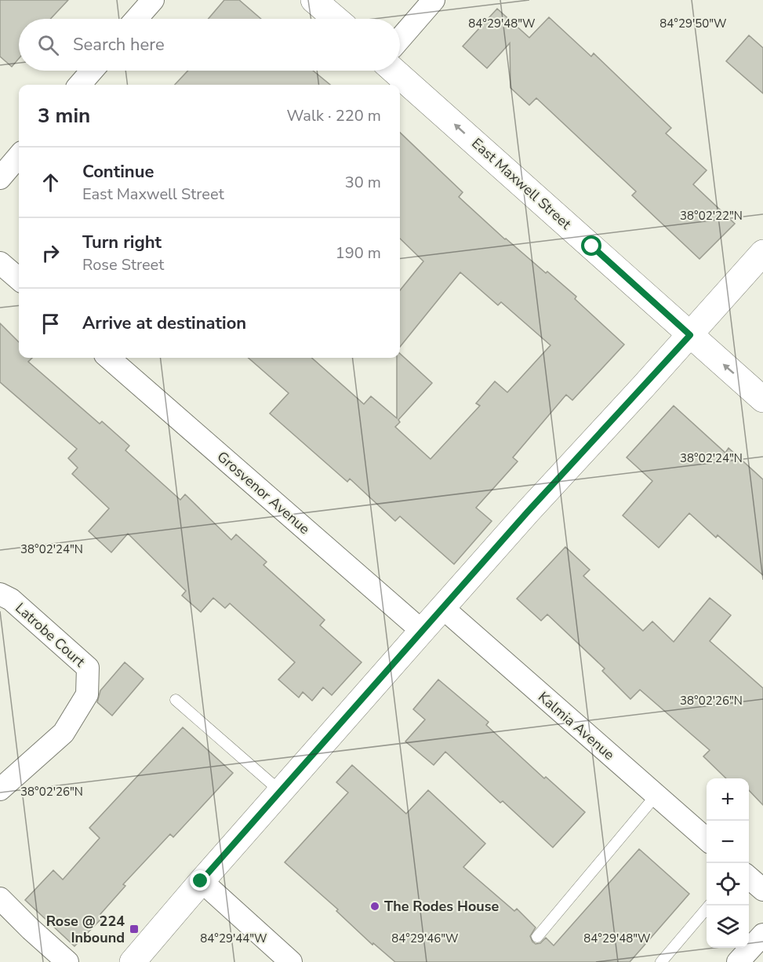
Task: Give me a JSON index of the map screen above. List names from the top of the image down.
{
  "streets": {
    "main road": ["East Maxwell Street"],
    "street": ["Grosvenor Avenue", "Latrobe Court", "Kalmia Avenue"]
  },
  "one_way": ["East Maxwell Street"],
  "places": {
    "other": ["The Rodes House"],
    "transit": ["Rose @ 224 Inbound"]
  },
  "page": {
    "search": "Search here",
    "heading": ["3 min", "Walk · 220 m"],
    "list": [
      ["Continue", "East Maxwell Street", "30 m"],
      ["Turn right", "Rose Street", "190 m"],
      "Arrive at destination"
    ],
    "map_buttons": ["+", "−"]
  },
  "coordinates": [
    "84°29'48\"W",
    "84°29'50\"W",
    "38°02'22\"N",
    "38°02'24\"N",
    "38°02'26\"N",
    "84°29'44\"W",
    "84°29'46\"W"
  ]
}
